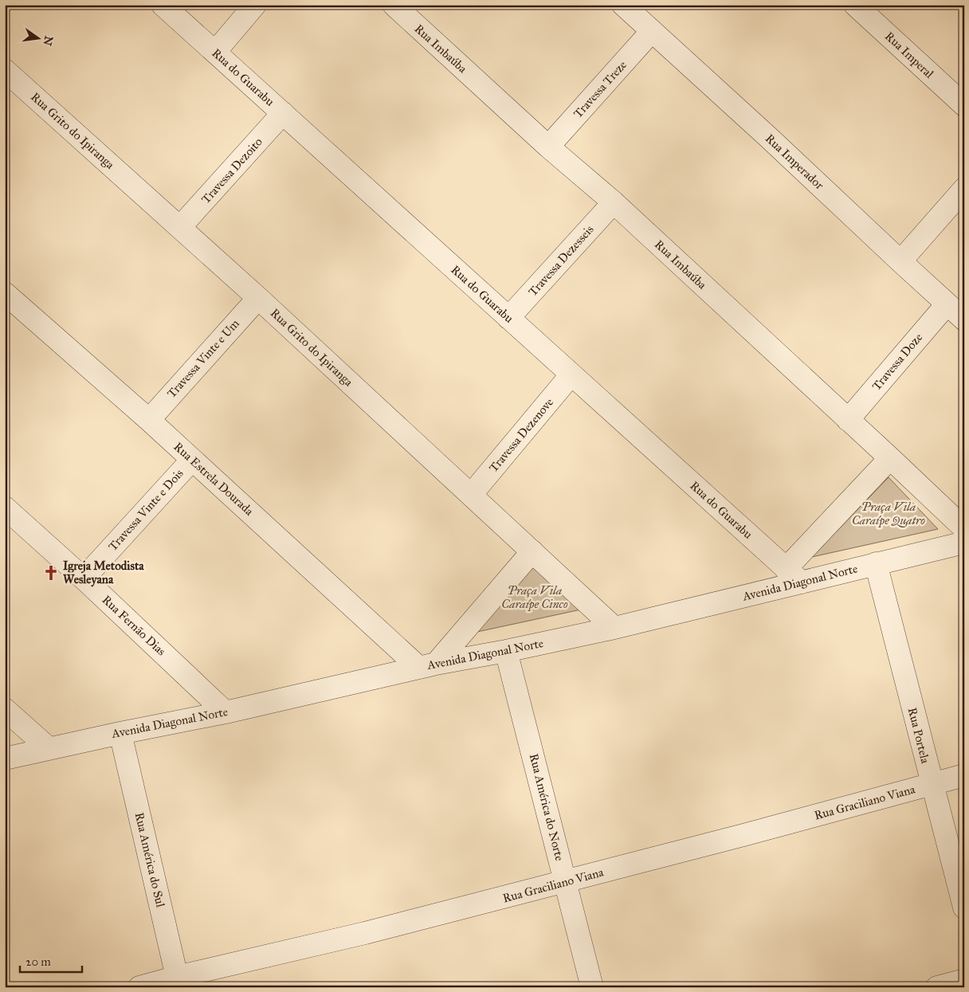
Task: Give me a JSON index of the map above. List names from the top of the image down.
{
  "streets": {
    "street": [
      "Rua Imbaúba",
      "Rua Imperal",
      "Rua do Guarabu",
      "Travessa Treze",
      "Rua Grito do Ipiranga",
      "Rua Imperador",
      "Travessa Dezoito",
      "Travessa Dezesseis",
      "Travessa Vinte e Um",
      "Travessa Doze",
      "Travessa Dezenove",
      "Rua Estrela Dourada",
      "Travessa Vinte e Dois",
      "Avenida Diagonal Norte",
      "Rua Fernão Dias",
      "Rua Portela",
      "Rua Graciliano Viana",
      "Rua América do Norte",
      "Rua América do Sul"
    ]
  },
  "crossings": [
    ["Rua Imbaúba", "Travessa Treze"],
    ["Rua Imbaúba", "Travessa Dezesseis"],
    ["Rua Imbaúba", "Travessa Doze"],
    ["Rua do Guarabu", "Travessa Dezoito"],
    ["Rua do Guarabu", "Travessa Dezesseis"],
    ["Rua do Guarabu", "Travessa Dezenove"],
    ["Rua do Guarabu", "Avenida Diagonal Norte"],
    ["Travessa Treze", "Rua Imperador"],
    ["Rua Grito do Ipiranga", "Travessa Dezoito"],
    ["Rua Grito do Ipiranga", "Travessa Vinte e Um"],
    ["Rua Grito do Ipiranga", "Travessa Dezenove"],
    ["Rua Grito do Ipiranga", "Avenida Diagonal Norte"],
    ["Rua Imperador", "Travessa Doze"],
    ["Travessa Vinte e Um", "Rua Estrela Dourada"],
    ["Rua Estrela Dourada", "Travessa Vinte e Dois"],
    ["Rua Estrela Dourada", "Avenida Diagonal Norte"],
    ["Travessa Vinte e Dois", "Rua Fernão Dias"],
    ["Avenida Diagonal Norte", "Rua Fernão Dias"],
    ["Avenida Diagonal Norte", "Rua Portela"],
    ["Avenida Diagonal Norte", "Rua América do Norte"],
    ["Avenida Diagonal Norte", "Rua América do Sul"],
    ["Rua Portela", "Rua Graciliano Viana"],
    ["Rua Graciliano Viana", "Rua América do Norte"],
    ["Rua Graciliano Viana", "Rua América do Sul"]
  ],
  "parks": ["Praça Vila Caraípe Quatro", "Praça Vila Caraípe Cinco"],
  "places": {
    "church": ["Igreja Metodista Wesleyana"]
  },
  "scale_bar": "20 m",
  "north": "right"
}
